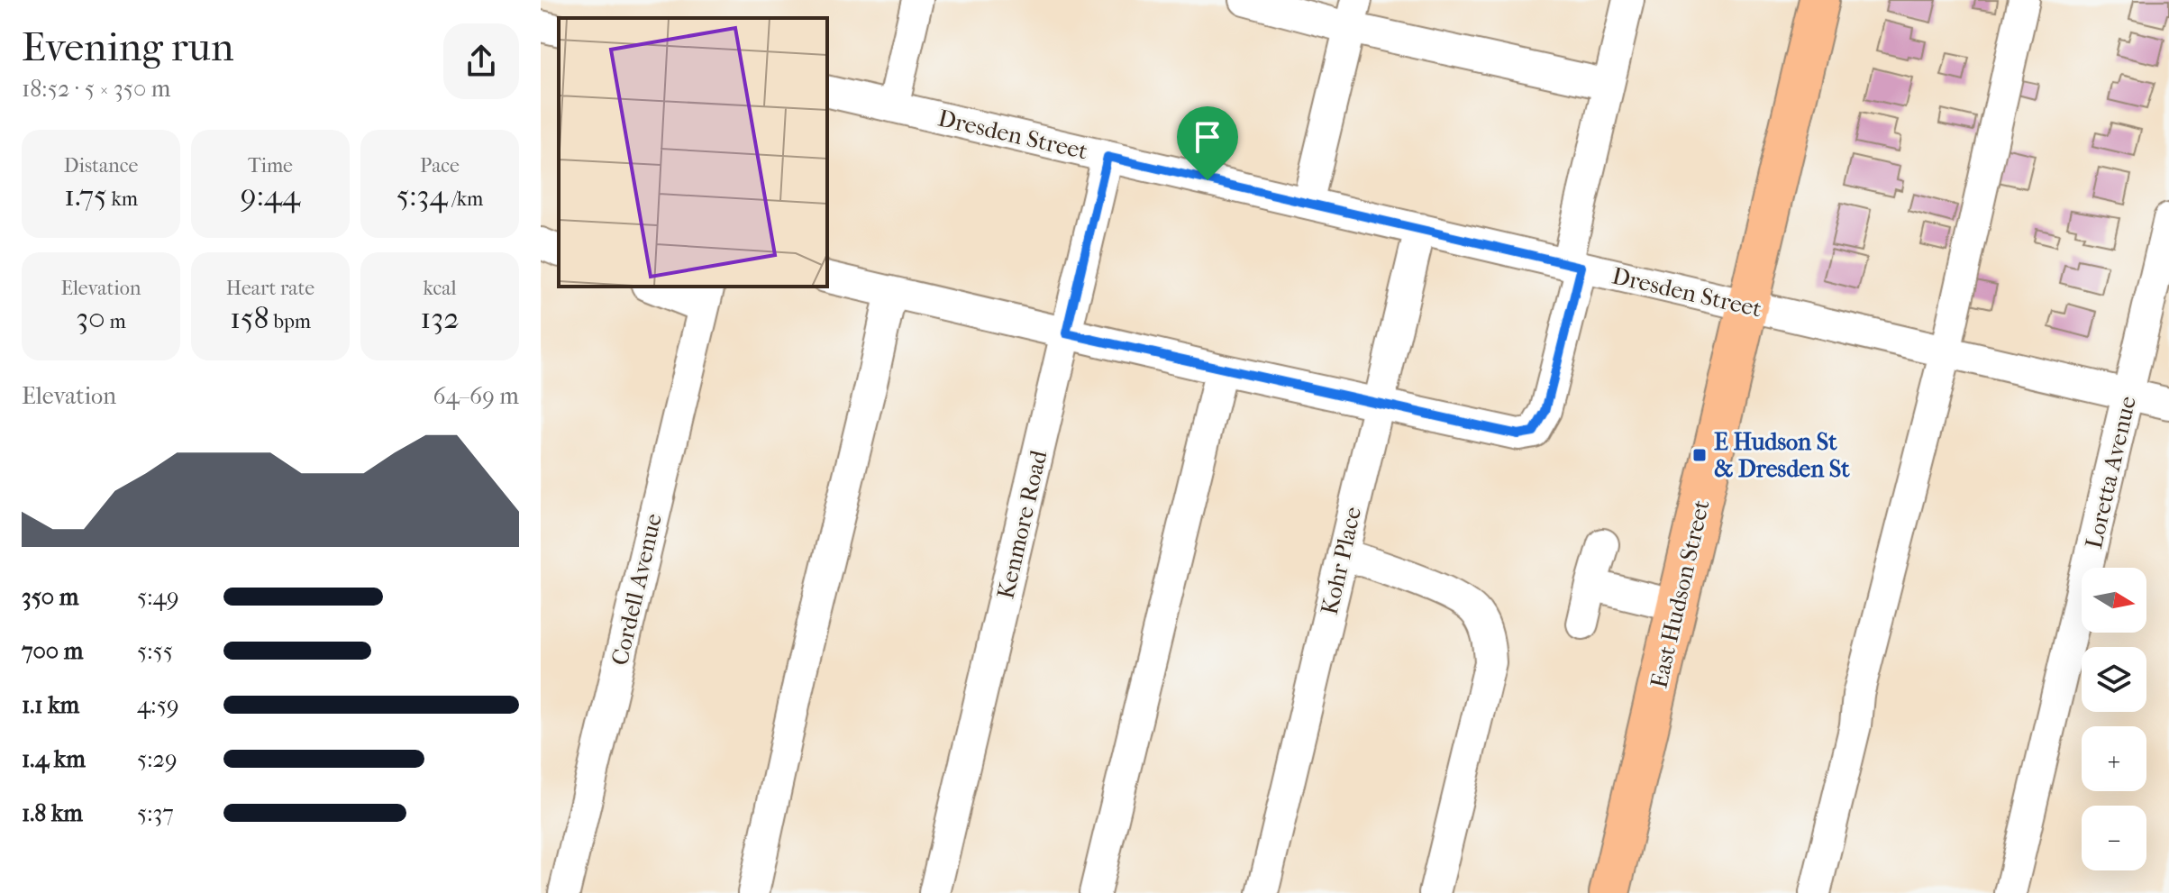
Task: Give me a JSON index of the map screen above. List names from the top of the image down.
{
  "streets": {
    "main road": ["East Hudson Street"],
    "street": [
      "Dresden Street",
      "Loretta Avenue",
      "Kenmore Road",
      "Kohr Place",
      "Cordell Avenue"
    ]
  },
  "crossings": [
    ["Dresden Street", "Loretta Avenue"],
    ["Dresden Street", "Kenmore Road"],
    ["Dresden Street", "Kohr Place"],
    ["Dresden Street", "East Hudson Street"]
  ],
  "places": {
    "transit": ["E Hudson St & Dresden St"]
  },
  "north": "right",
  "page": {
    "heading": ["Evening run", "18:52 · 5 × 350 m"],
    "stats": [
      ["Distance", "1.75 km"],
      ["Time", "9:44"],
      ["Pace", "5:34 /km"],
      ["Elevation", "30 m"],
      ["Heart rate", "158 bpm"],
      ["kcal", "132"]
    ],
    "chart": ["Elevation", "64–69 m"],
    "map_buttons": ["+", "−"],
    "list": [
      {
        "name": "350 m",
        "note": "5:49"
      },
      {
        "name": "700 m",
        "note": "5:55"
      },
      {
        "name": "1.1 km",
        "note": "4:59"
      },
      {
        "name": "1.4 km",
        "note": "5:29"
      },
      {
        "name": "1.8 km",
        "note": "5:37"
      }
    ]
  }
}
